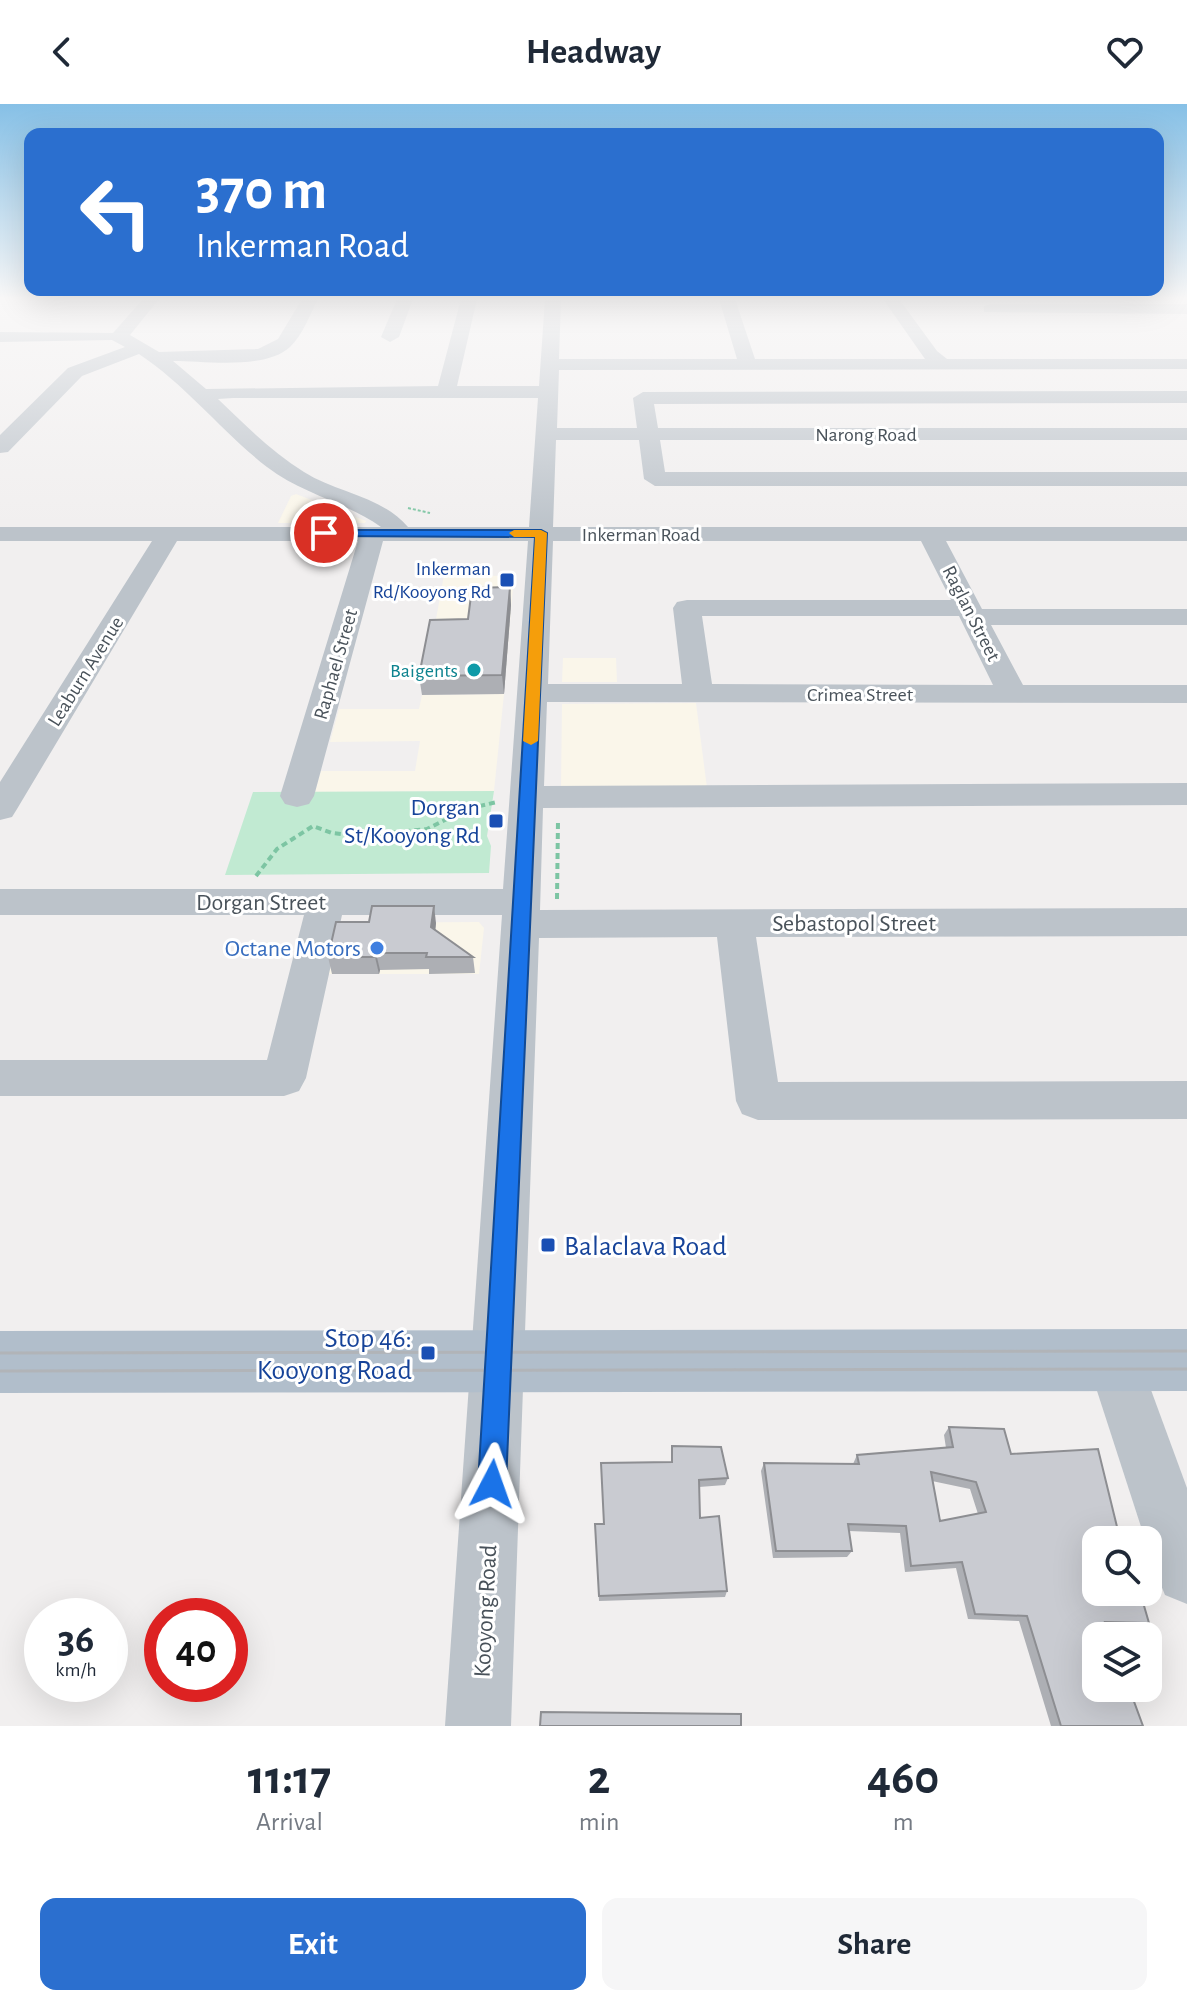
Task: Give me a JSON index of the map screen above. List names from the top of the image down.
{
  "streets": {
    "street": [
      "Narong Road",
      "Inkerman Road",
      "Raglan Street",
      "Raphael Street",
      "Leaburn Avenue",
      "Crimea Street",
      "Dorgan Street",
      "Sebastopol Street",
      "Kooyong Road"
    ]
  },
  "crossings": [
    ["Narong Road", "Kooyong Road"],
    ["Inkerman Road", "Raglan Street"],
    ["Inkerman Road", "Raphael Street"],
    ["Inkerman Road", "Leaburn Avenue"],
    ["Inkerman Road", "Kooyong Road"],
    ["Raglan Street", "Crimea Street"],
    ["Crimea Street", "Kooyong Road"],
    ["Dorgan Street", "Sebastopol Street"],
    ["Dorgan Street", "Kooyong Road"],
    ["Sebastopol Street", "Kooyong Road"]
  ],
  "places": {
    "transit": [
      "Inkerman Rd/Kooyong Rd",
      "Dorgan St/Kooyong Rd",
      "Balaclava Road",
      "Stop 46: Kooyong Road"
    ],
    "other": ["Baigents", "Octane Motors"]
  },
  "page": {
    "header": "Headway",
    "turn": ["370 m", "Inkerman Road"],
    "speed": "36 km/h",
    "limit": "40",
    "eta": [
      "11:17",
      "Arrival",
      "2",
      "min",
      "460",
      "m"
    ],
    "buttons": ["Exit", "Share"]
  }
}
